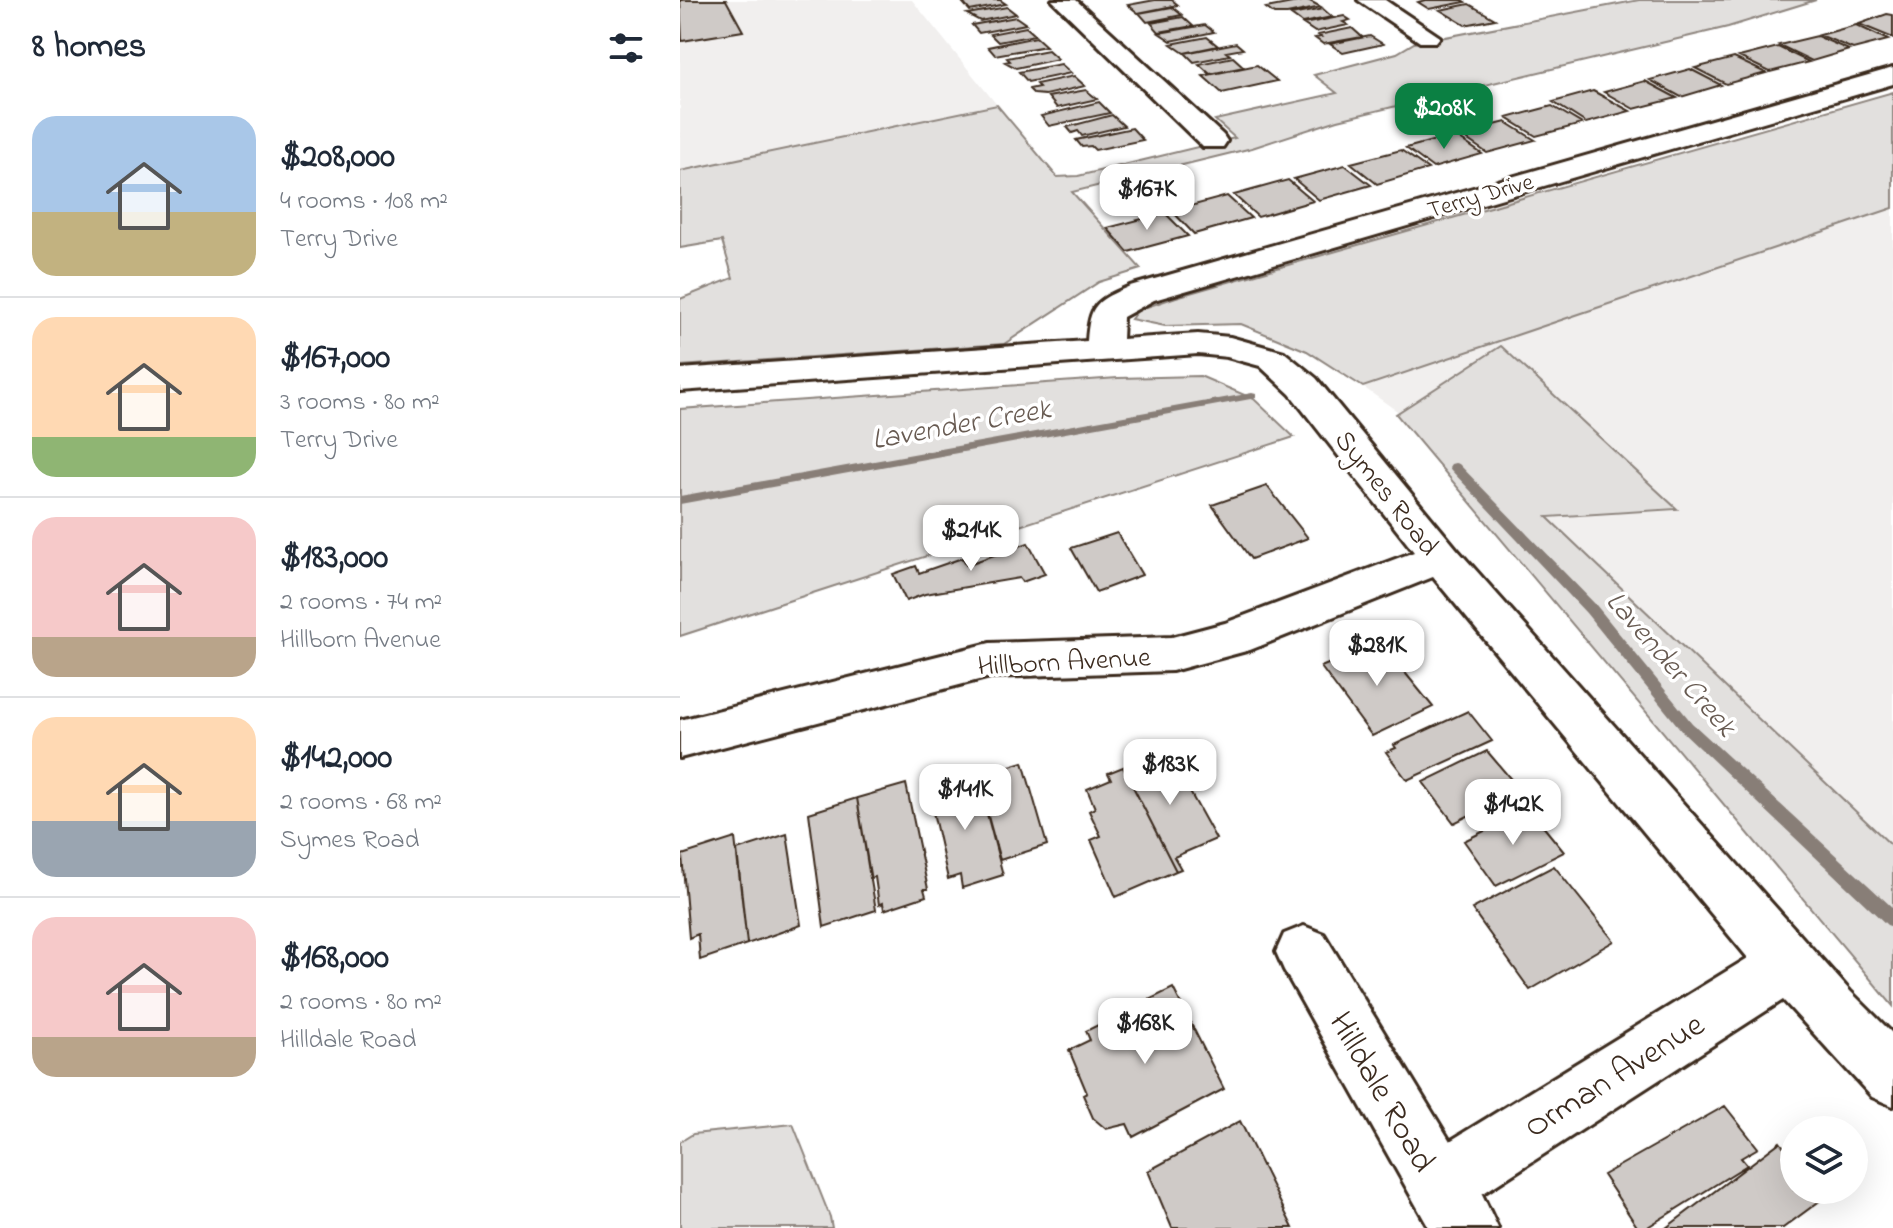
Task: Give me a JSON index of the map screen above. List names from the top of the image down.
{
  "streets": {
    "street": [
      "Terry Drive",
      "Symes Road",
      "Hillborn Avenue",
      "Orman Avenue",
      "Hilldale Road"
    ]
  },
  "crossings": [
    ["Terry Drive", "Symes Road"],
    ["Symes Road", "Hillborn Avenue"],
    ["Symes Road", "Orman Avenue"],
    ["Orman Avenue", "Hilldale Road"]
  ],
  "water": ["Lavender Creek"],
  "page": {
    "heading": "8 homes",
    "price": [
      "$208K",
      "$167K",
      "$214K",
      "$281K",
      "$183K",
      "$141K",
      "$142K",
      "$168K"
    ],
    "list": [
      {
        "name": "$208,000",
        "note": "4 rooms · 108 m² · Terry Drive"
      },
      {
        "name": "$167,000",
        "note": "3 rooms · 80 m² · Terry Drive"
      },
      {
        "name": "$183,000",
        "note": "2 rooms · 74 m² · Hillborn Avenue"
      },
      {
        "name": "$142,000",
        "note": "2 rooms · 68 m² · Symes Road"
      },
      {
        "name": "$168,000",
        "note": "2 rooms · 80 m² · Hilldale Road"
      }
    ]
  }
}
